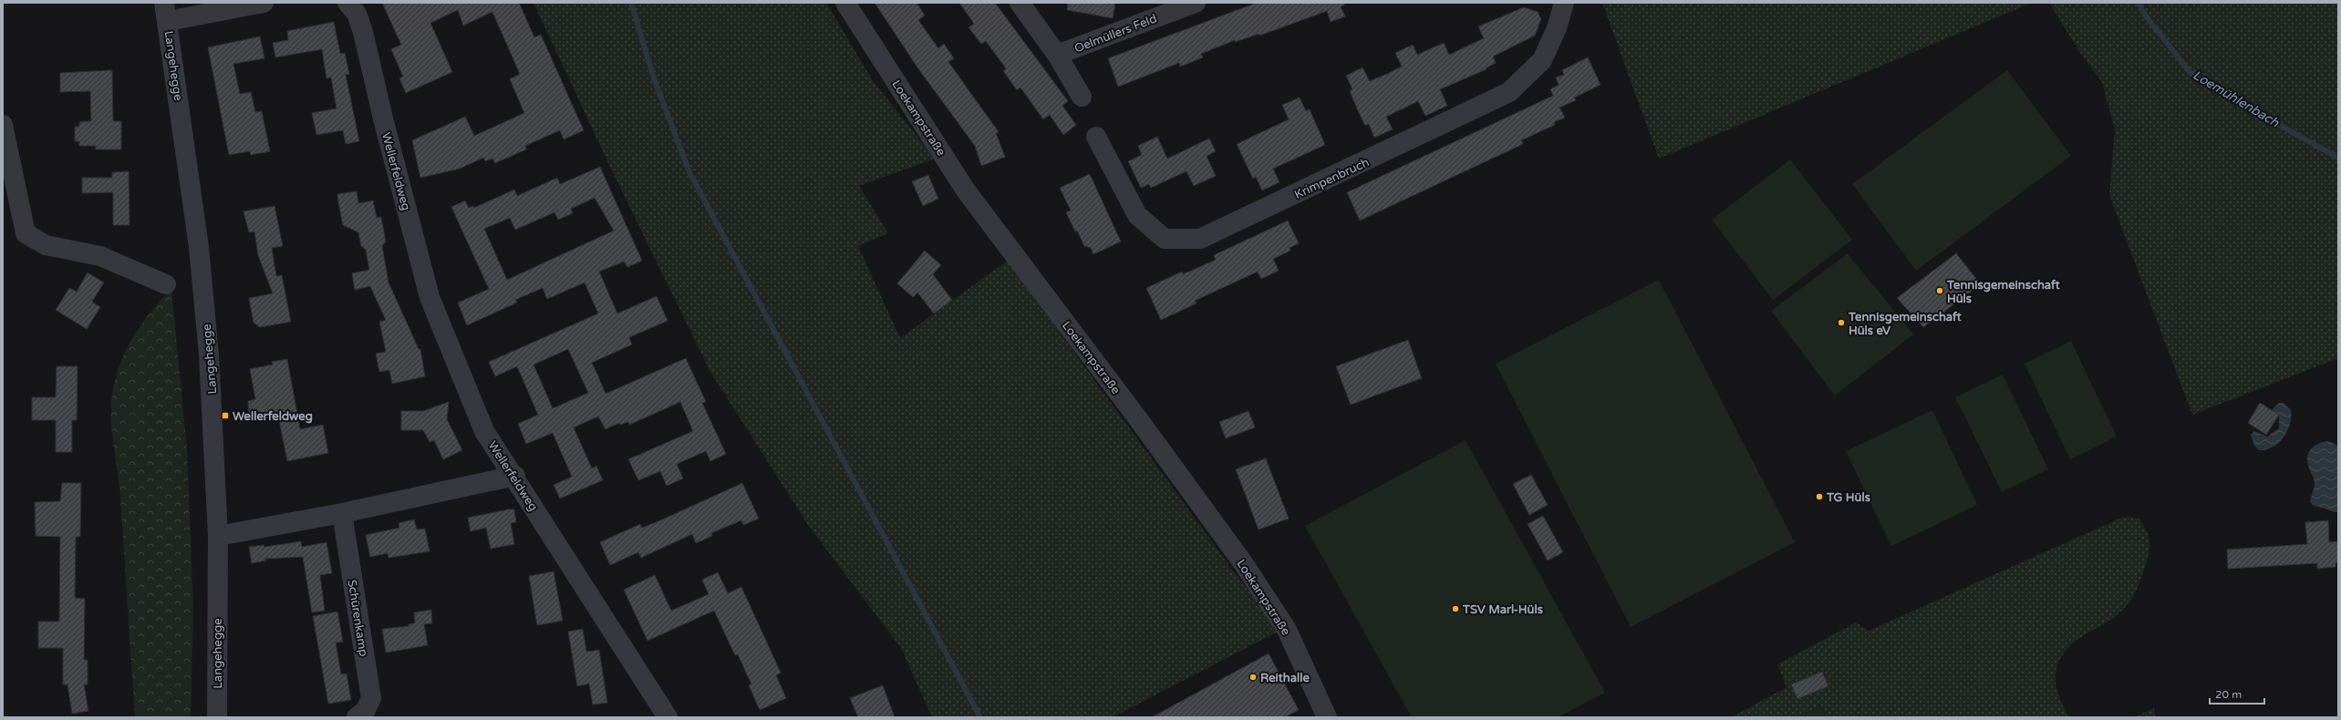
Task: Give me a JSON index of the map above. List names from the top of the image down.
{
  "streets": {
    "street": [
      "Oelmüllers Feld",
      "Langehegge",
      "Loekampstraße",
      "Wellerfeldweg",
      "Krimpenbruch",
      "Schürenkamp"
    ]
  },
  "water": ["Loemühlenbach"],
  "places": {
    "other": [
      "Tennisgemeinschaft Hüls",
      "Tennisgemeinschaft Hüls eV",
      "TG Hüls",
      "TSV Marl-Hüls",
      "Reithalle"
    ],
    "transit": ["Wellerfeldweg"]
  },
  "scale_bar": "20 m"
}
